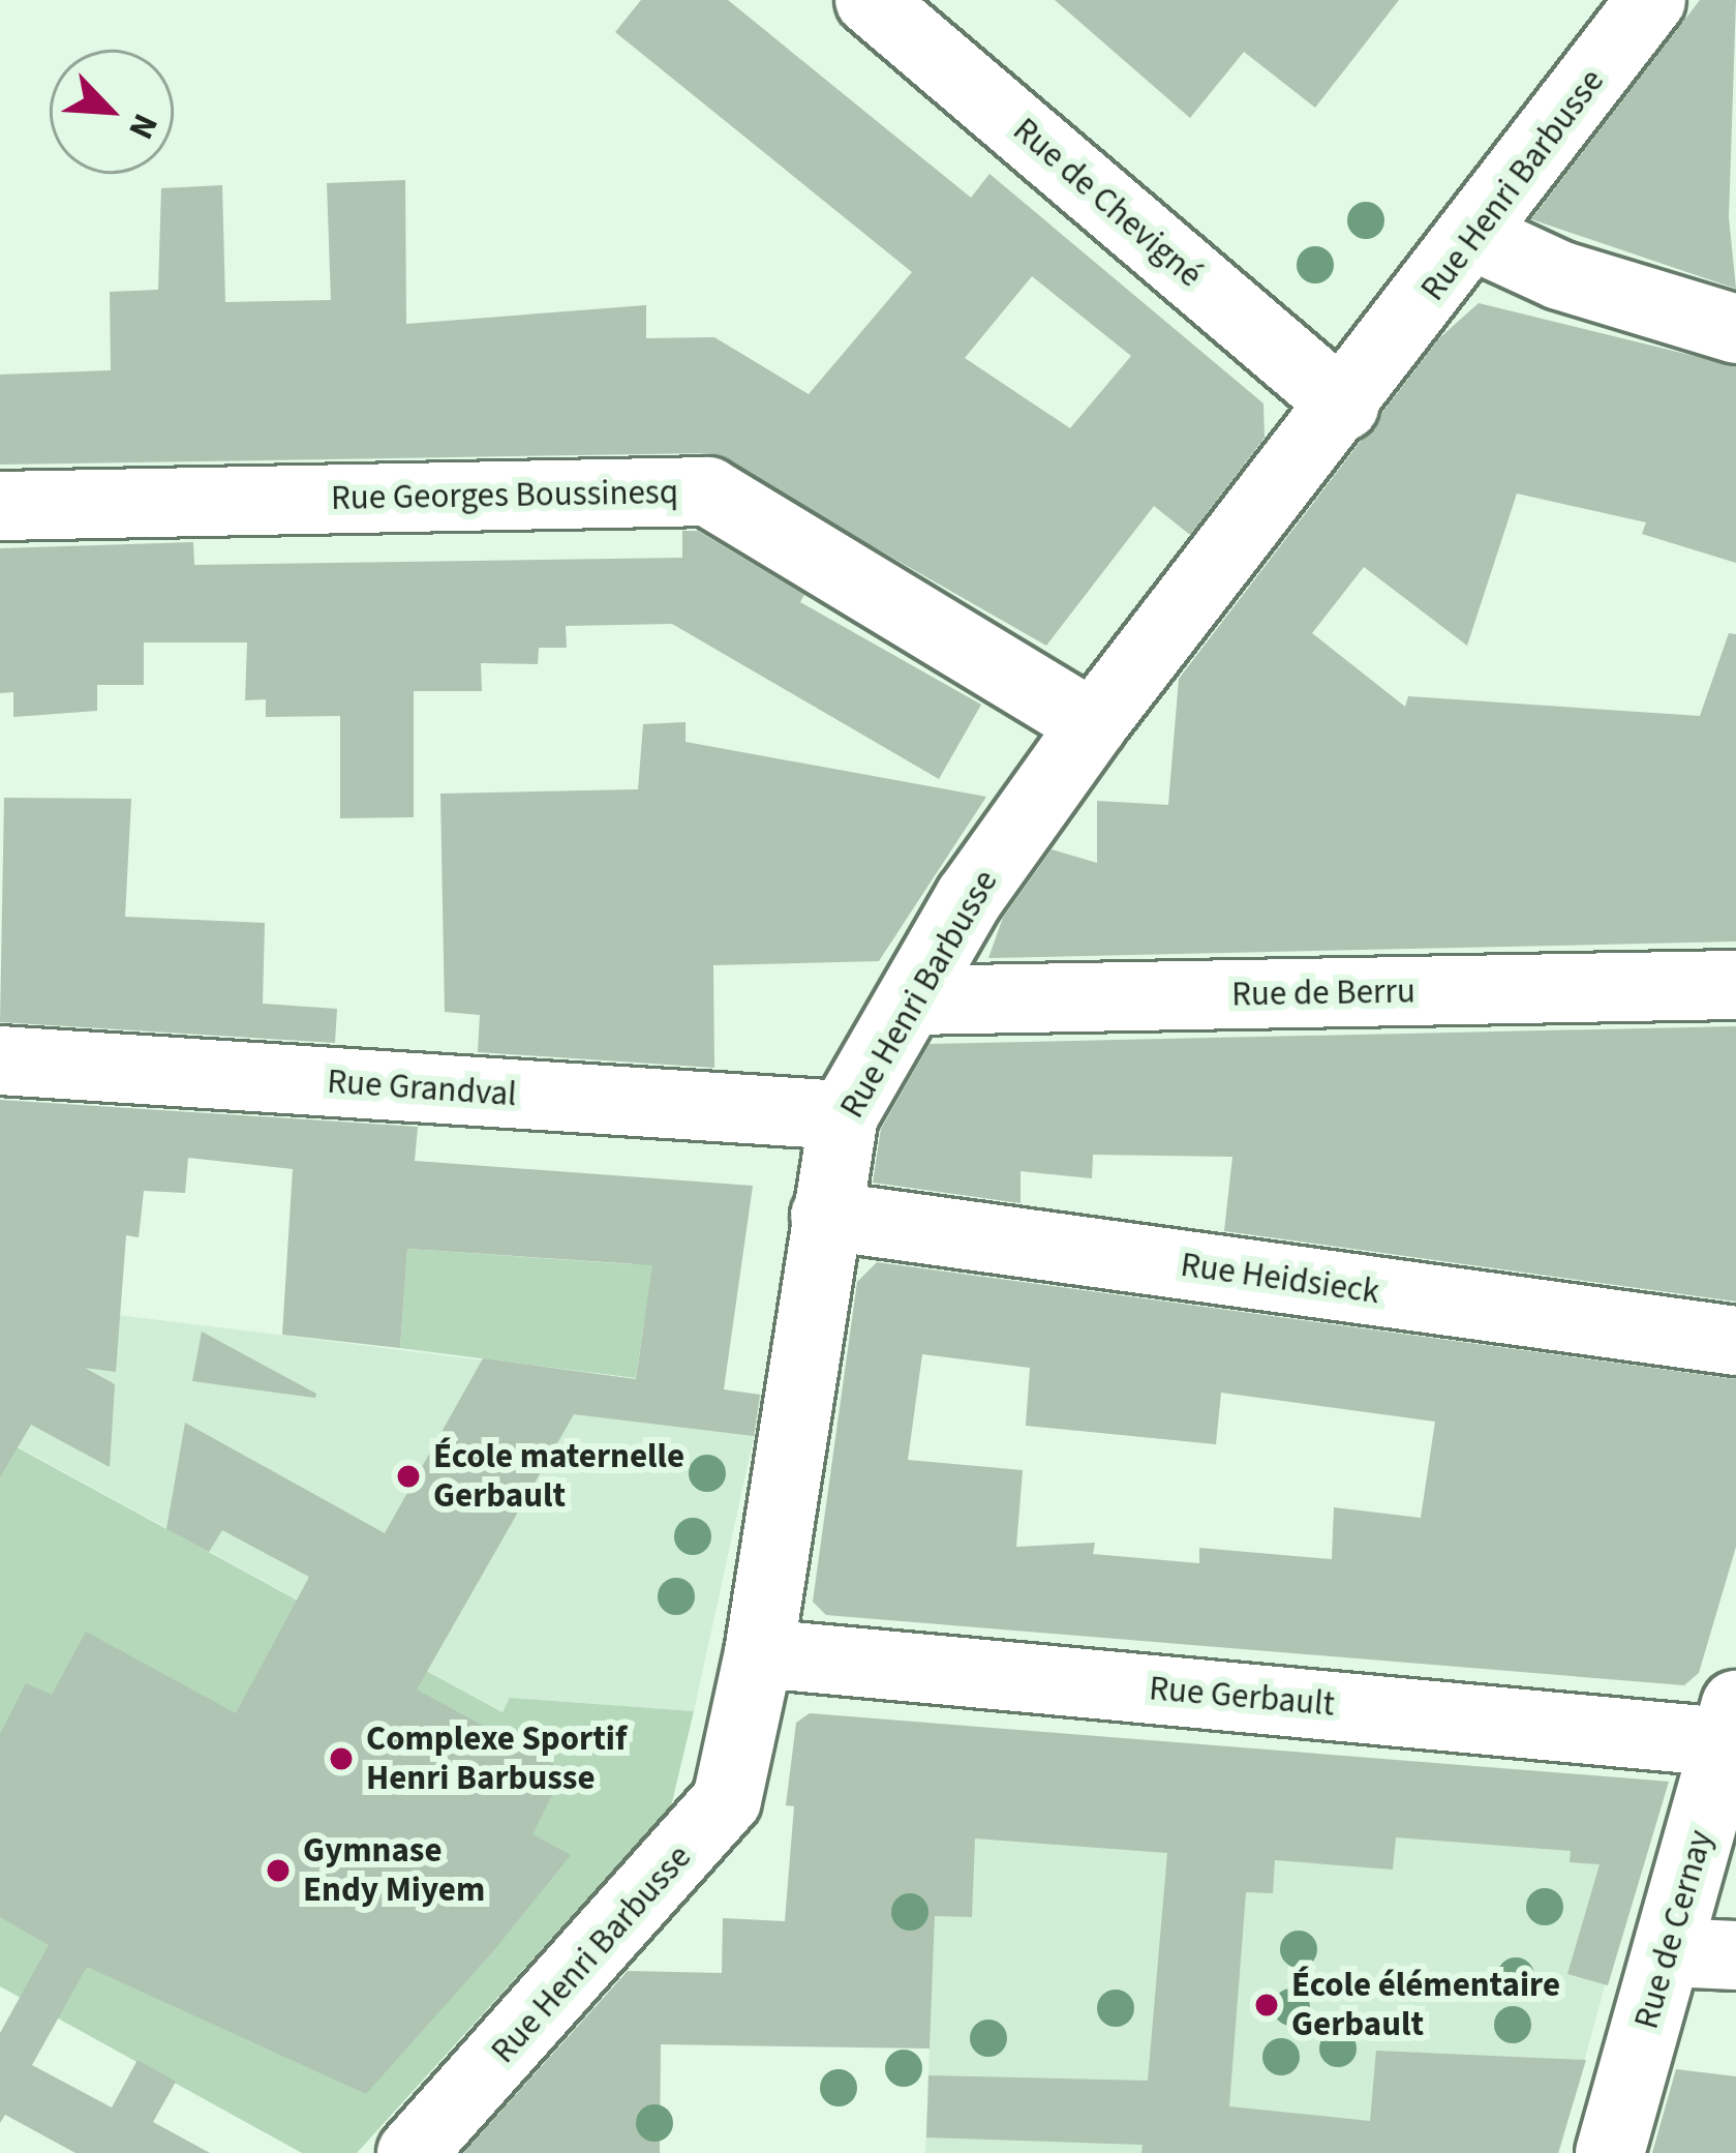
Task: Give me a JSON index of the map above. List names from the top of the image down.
{
  "streets": {
    "street": [
      "Rue Henri Barbusse",
      "Rue de Chevigné",
      "Rue Georges Boussinesq",
      "Rue de Berru",
      "Rue Grandval",
      "Rue Heidsieck",
      "Rue Gerbault",
      "Rue de Cernay"
    ]
  },
  "crossings": [
    ["Rue Henri Barbusse", "Rue de Chevigné"],
    ["Rue Henri Barbusse", "Rue Georges Boussinesq"],
    ["Rue Henri Barbusse", "Rue de Berru"],
    ["Rue Henri Barbusse", "Rue Grandval"],
    ["Rue Henri Barbusse", "Rue Heidsieck"],
    ["Rue Henri Barbusse", "Rue Gerbault"],
    ["Rue Gerbault", "Rue de Cernay"]
  ],
  "places": [
    "École maternelle Gerbault",
    "Complexe Sportif Henri Barbusse",
    "Gymnase Endy Miyem",
    "École élémentaire Gerbault"
  ],
  "north": "bottom right"
}
